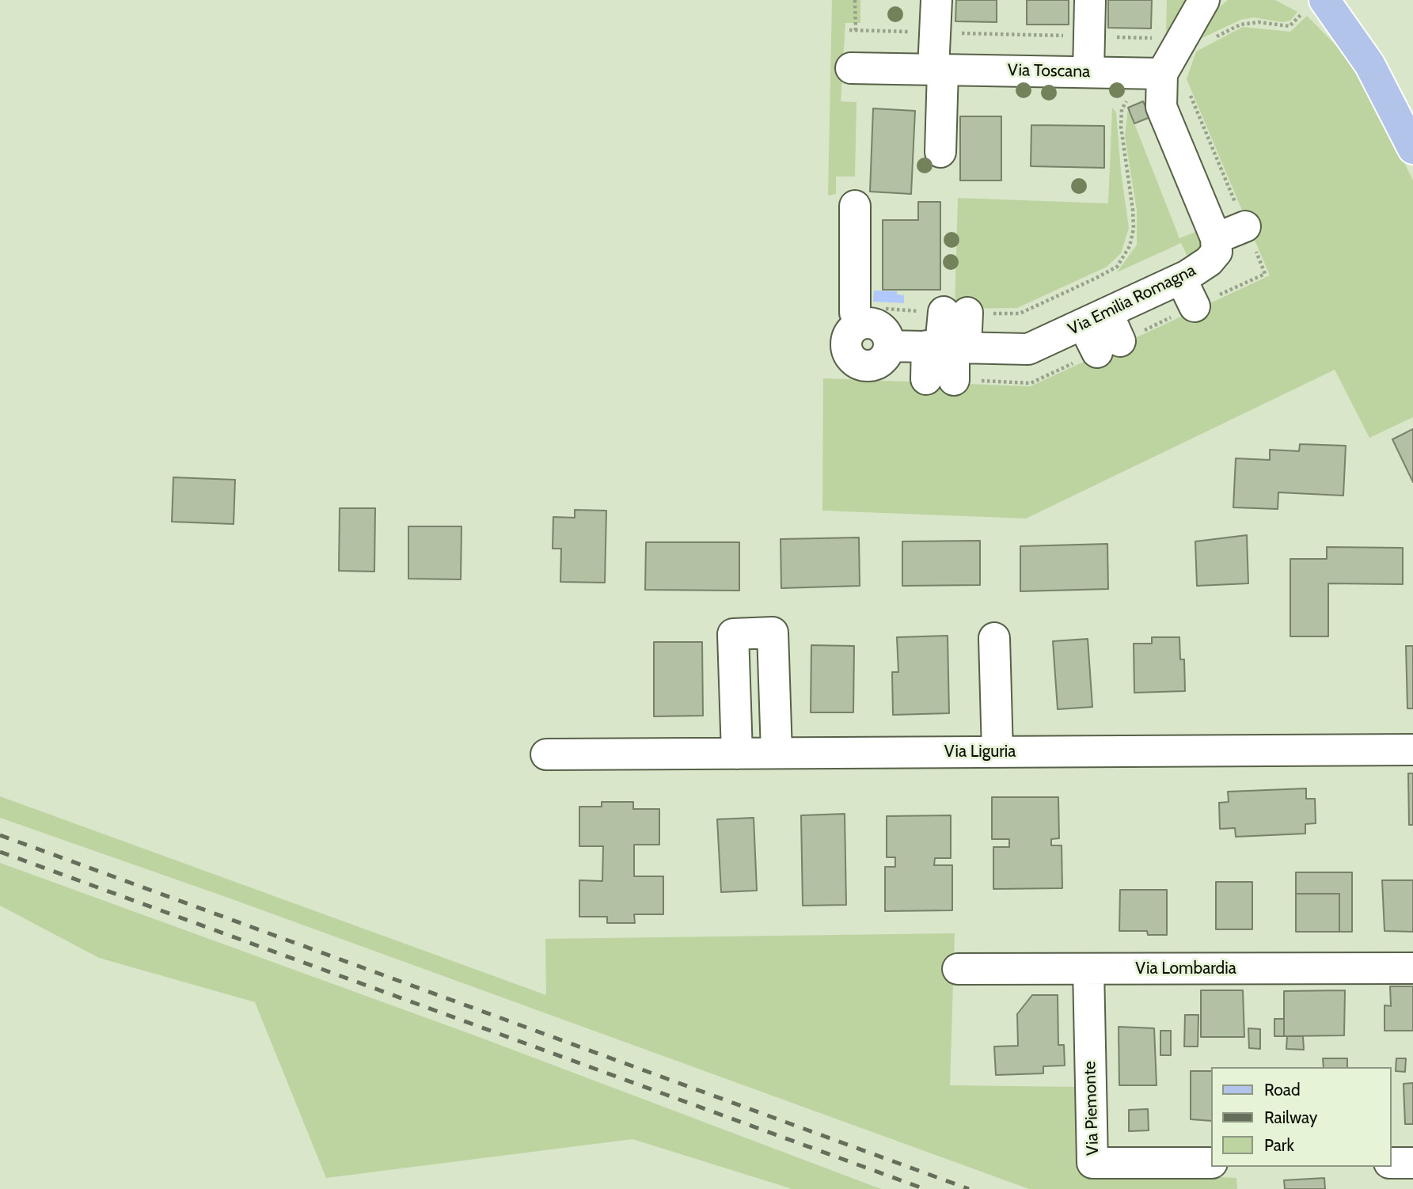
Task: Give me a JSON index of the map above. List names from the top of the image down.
{
  "streets": {
    "street": [
      "Via Toscana",
      "Via Emilia Romagna",
      "Via Liguria",
      "Via Lombardia",
      "Via Piemonte"
    ]
  },
  "crossings": [
    ["Via Lombardia", "Via Piemonte"]
  ],
  "legend": ["Road", "Railway", "Park"]
}
